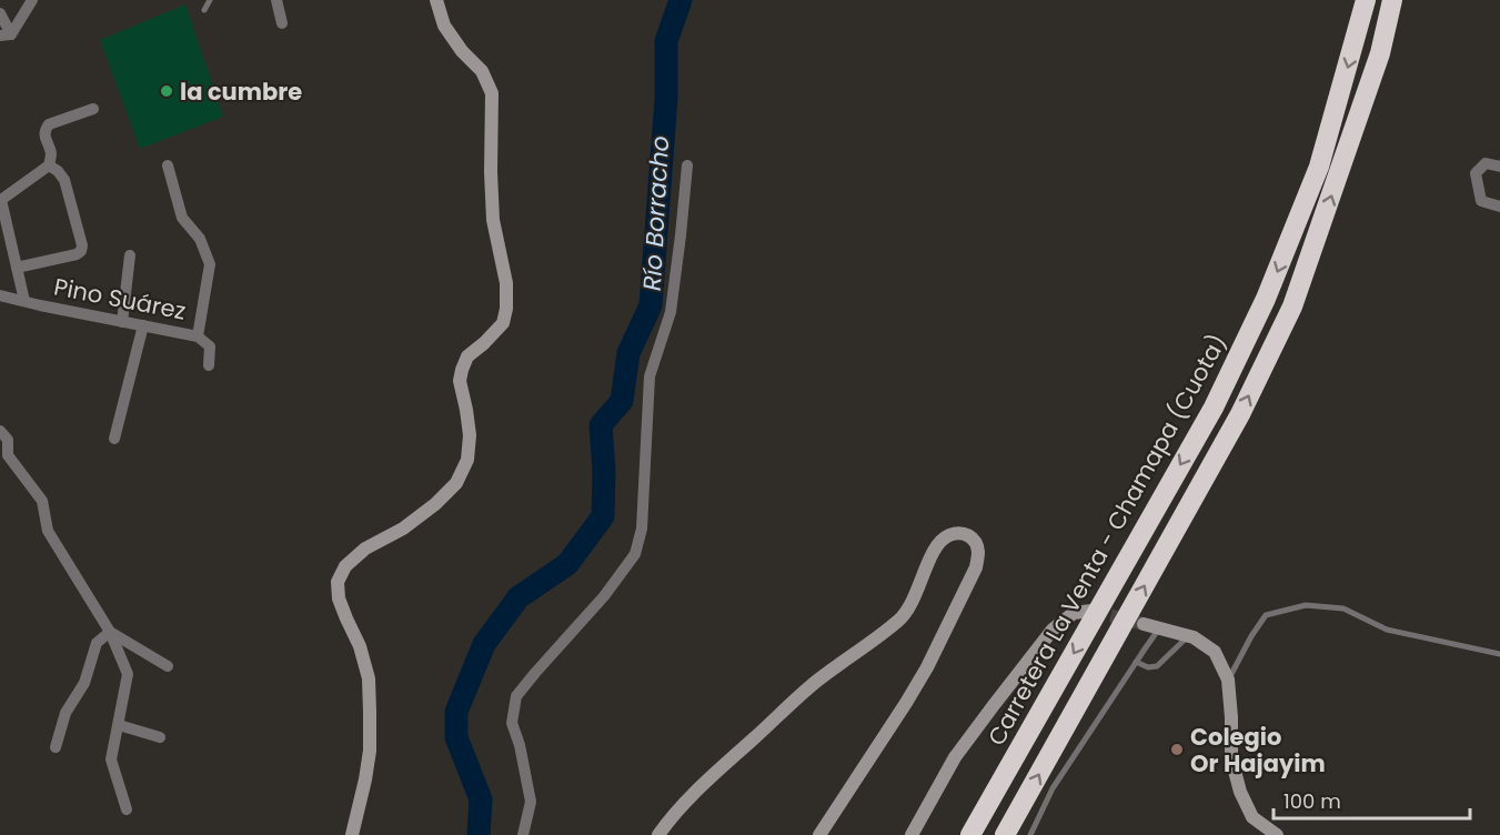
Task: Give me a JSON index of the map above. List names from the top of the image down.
{
  "streets": {
    "highway": ["Carretera La Venta - Chamapa (Cuota)"],
    "street": ["Pino Suárez"]
  },
  "water": ["Río Borracho"],
  "places": ["la cumbre", "Colegio Or Hajayim"],
  "scale_bar": "100 m"
}
